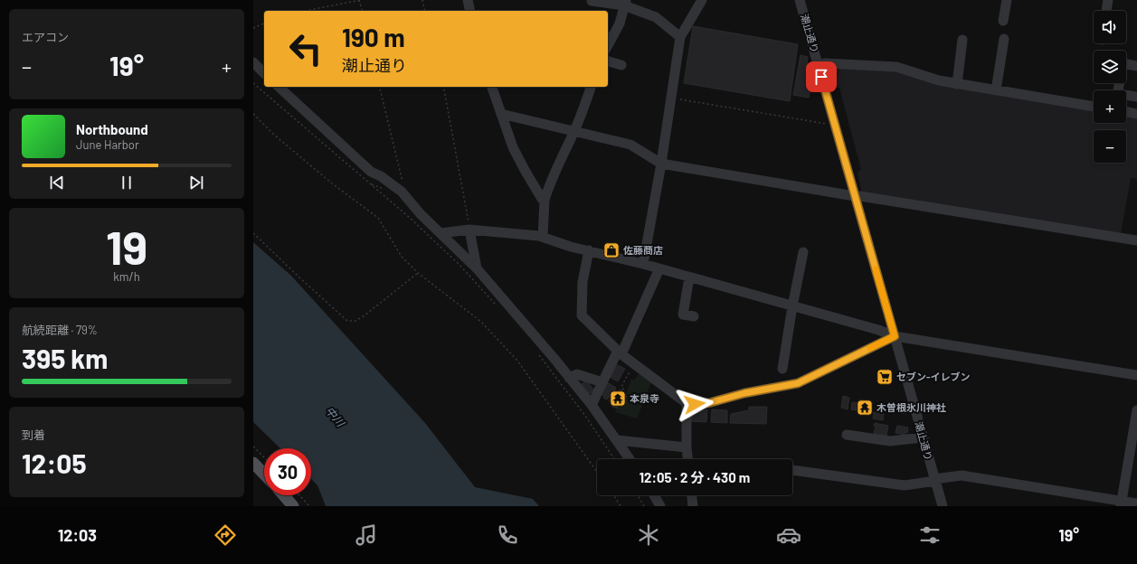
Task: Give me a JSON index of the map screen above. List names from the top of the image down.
{
  "streets": {
    "street": ["潮止通り"]
  },
  "water": ["中川"],
  "places": {
    "shop": ["佐藤商店"],
    "supermarket": ["セブン-イレブン"],
    "temple": ["本泉寺", "木曽根氷川神社"]
  },
  "page": {
    "tile": [
      "エアコン",
      ["19", "km/h"],
      ["航続距離 · 79%", "395 km"],
      ["到着", "12:05"]
    ],
    "map_buttons": ["+", "−"],
    "turn": ["190 m", "潮止通り"],
    "heat": ["−", "19°", "+"],
    "song": ["Northbound", "June Harbor"],
    "limit": "30",
    "trip": "12:05 · 2 分 · 430 m",
    "tabs": ["12:03", "19°"]
  }
}
